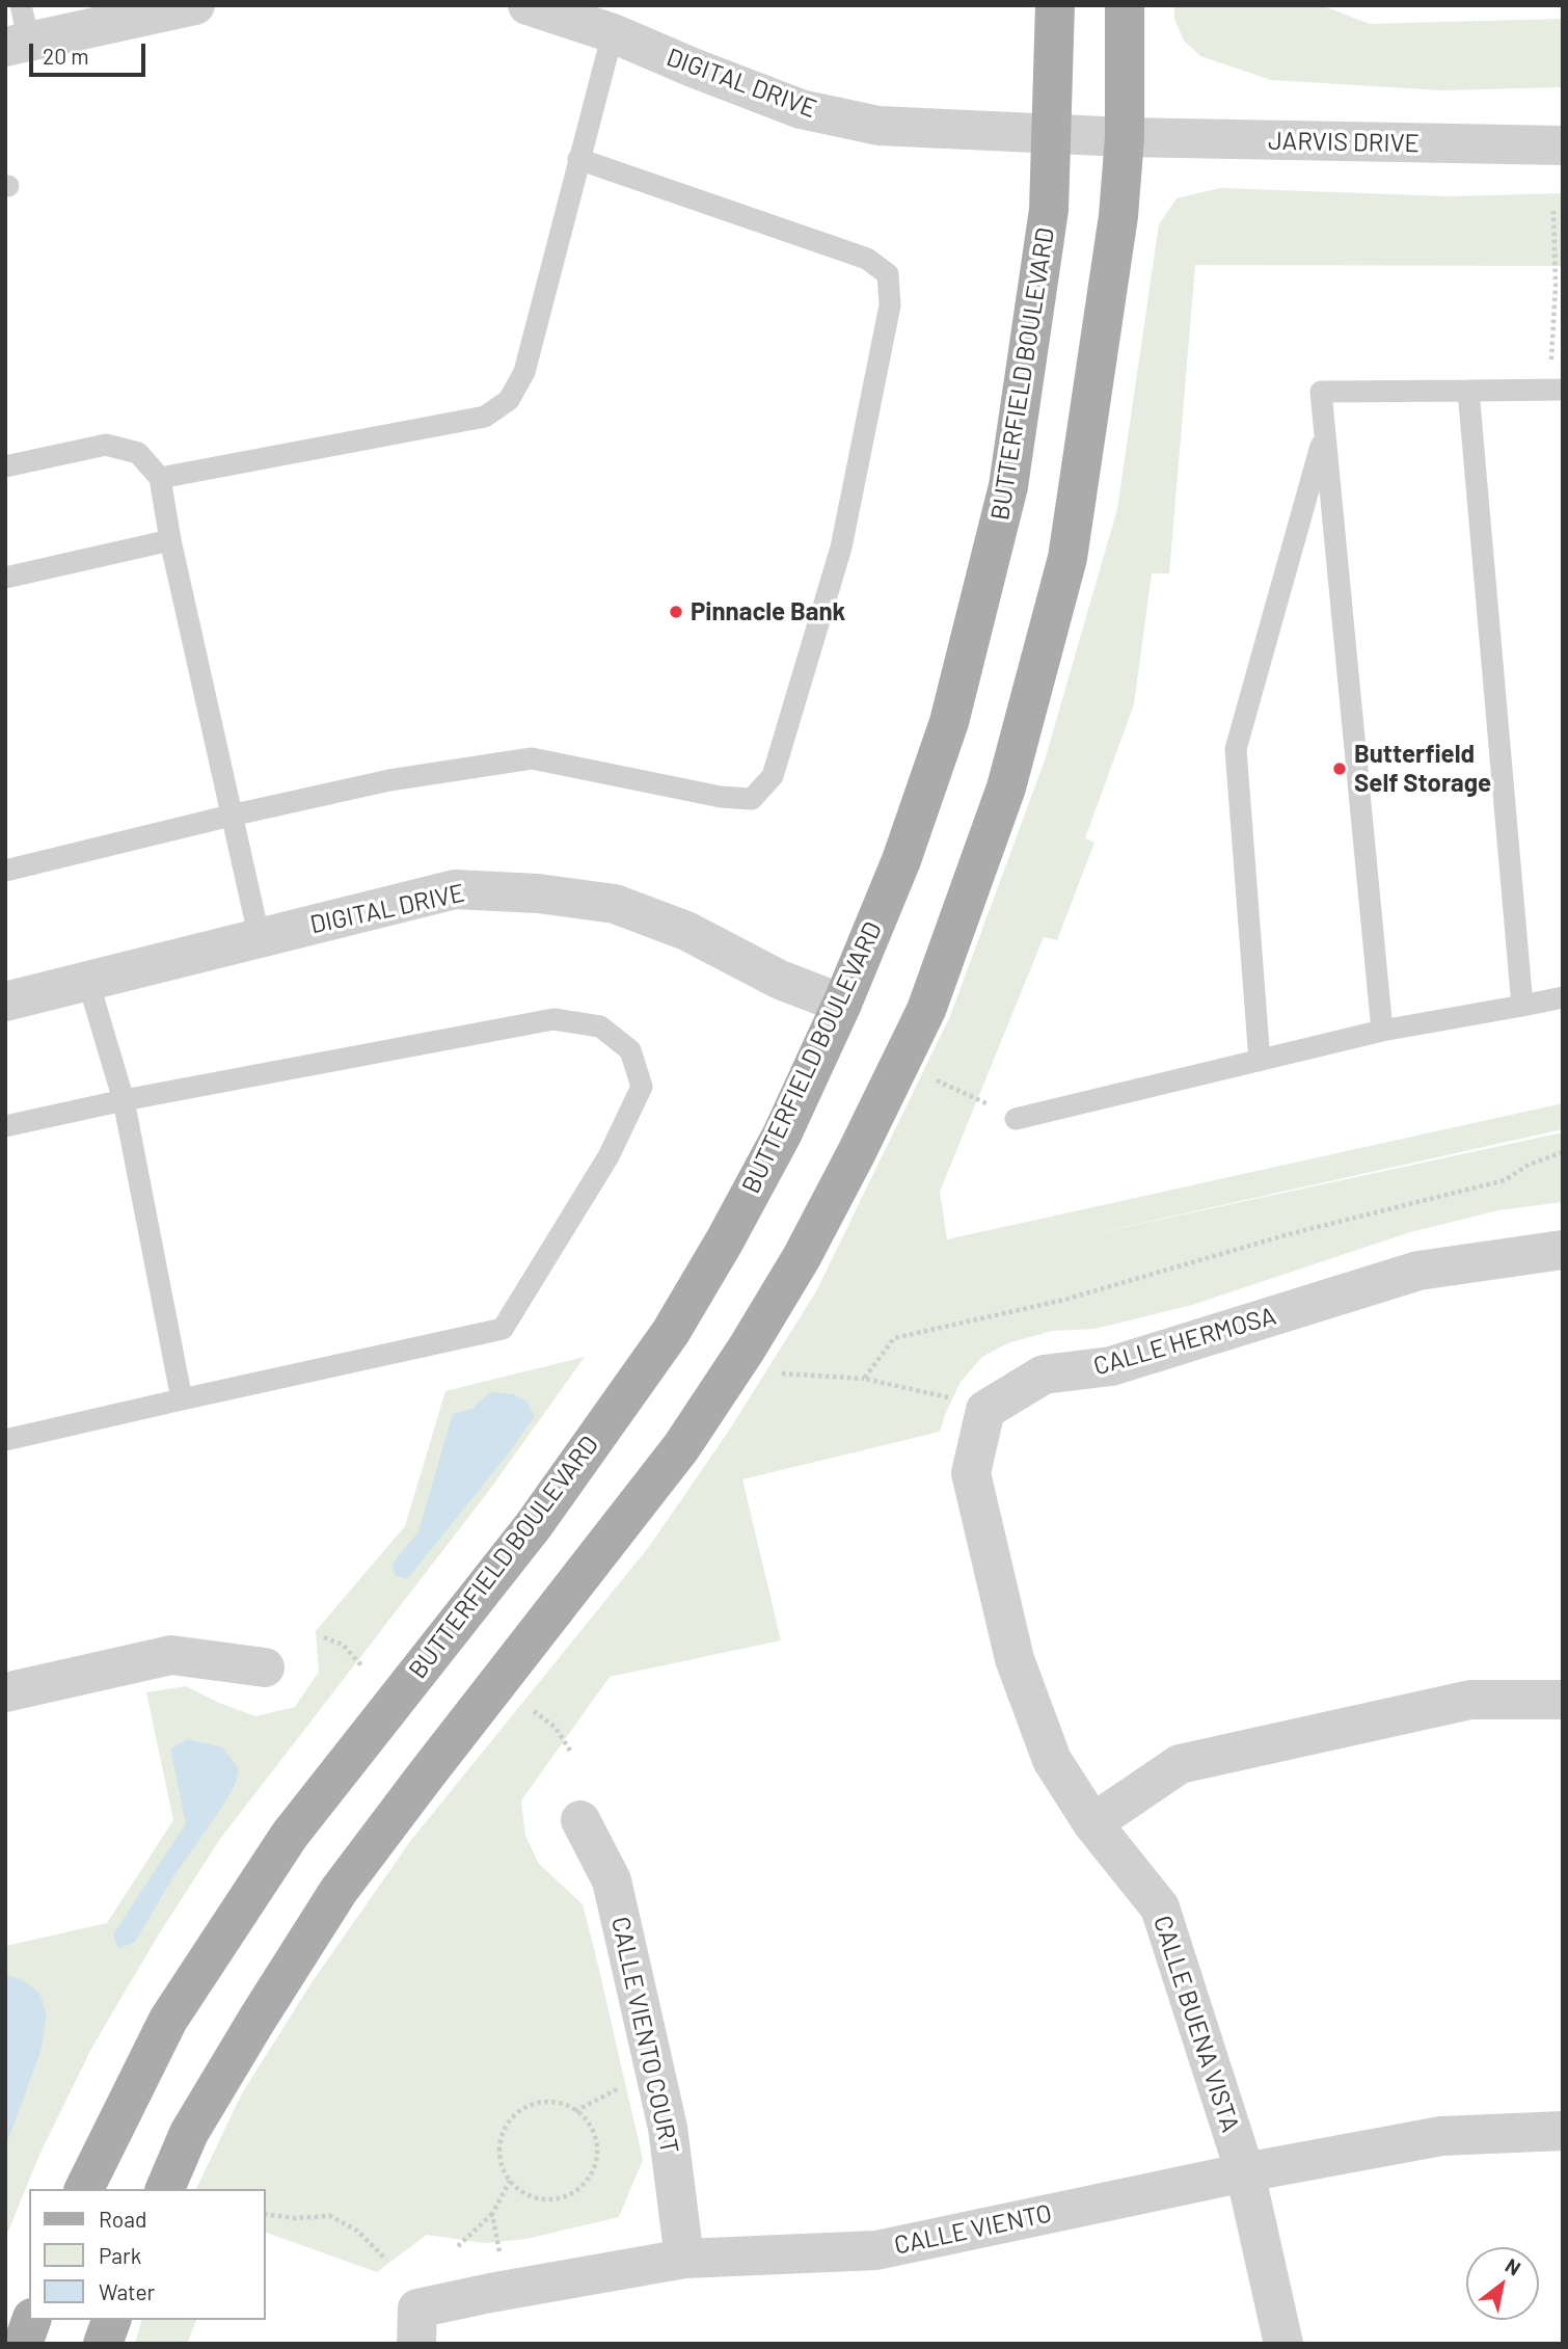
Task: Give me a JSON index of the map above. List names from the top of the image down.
{
  "streets": {
    "main road": ["BUTTERFIELD BOULEVARD"],
    "street": [
      "DIGITAL DRIVE",
      "JARVIS DRIVE",
      "CALLE HERMOSA",
      "CALLE BUENA VISTA",
      "CALLE VIENTO COURT",
      "CALLE VIENTO"
    ]
  },
  "crossings": [
    ["DIGITAL DRIVE", "JARVIS DRIVE"],
    ["DIGITAL DRIVE", "BUTTERFIELD BOULEVARD"],
    ["CALLE BUENA VISTA", "CALLE VIENTO"],
    ["CALLE VIENTO COURT", "CALLE VIENTO"]
  ],
  "places": ["Pinnacle Bank", "Butterfield Self Storage"],
  "legend": ["Road", "Park", "Water"],
  "scale_bar": "20 m",
  "north": "top right"
}
